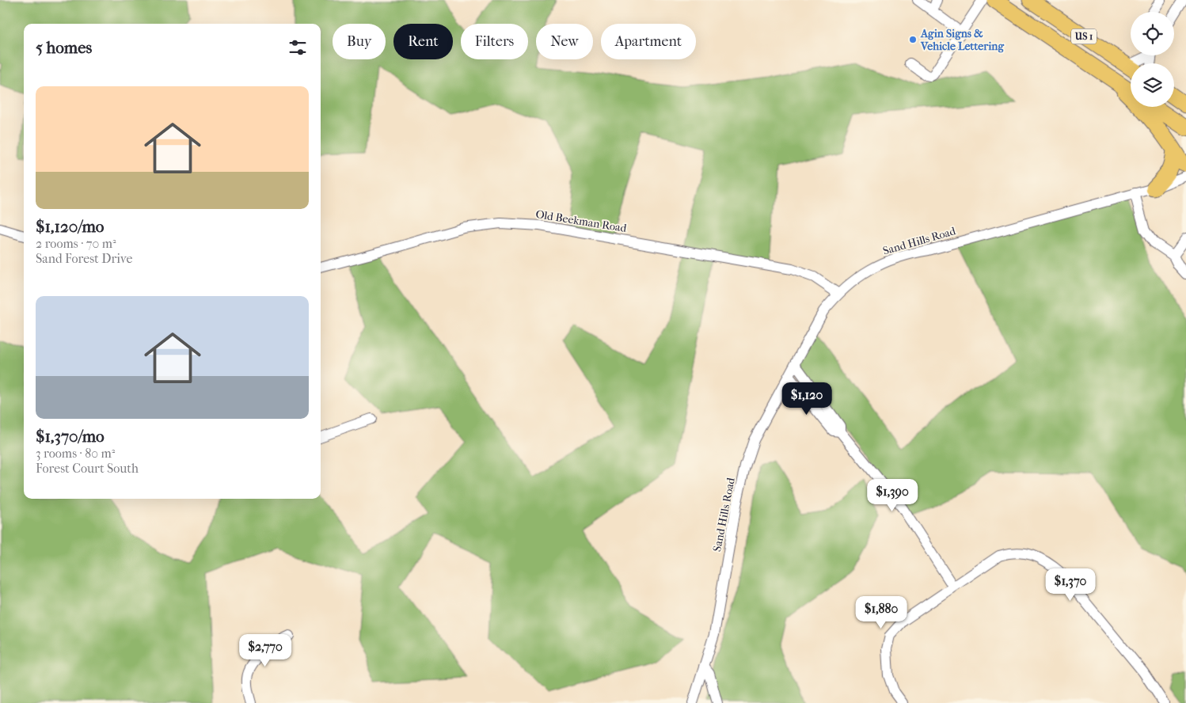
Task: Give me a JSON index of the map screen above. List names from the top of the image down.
{
  "streets": {
    "highway": ["US 1"],
    "street": ["Old Beekman Road", "Sand Hills Road"]
  },
  "crossings": [
    ["Old Beekman Road", "Sand Hills Road"]
  ],
  "places": ["Agin Signs & Vehicle Lettering"],
  "page": {
    "chip": [
      "Buy",
      "Rent",
      "Filters",
      "New",
      "Apartment"
    ],
    "heading": "5 homes",
    "list": [
      {
        "name": "$1,120/mo",
        "note": "2 rooms · 70 m² · Sand Forest Drive"
      },
      {
        "name": "$1,370/mo",
        "note": "3 rooms · 80 m² · Forest Court South"
      }
    ],
    "price": [
      "$1,120",
      "$1,390",
      "$1,370",
      "$1,880",
      "$2,770"
    ]
  }
}
